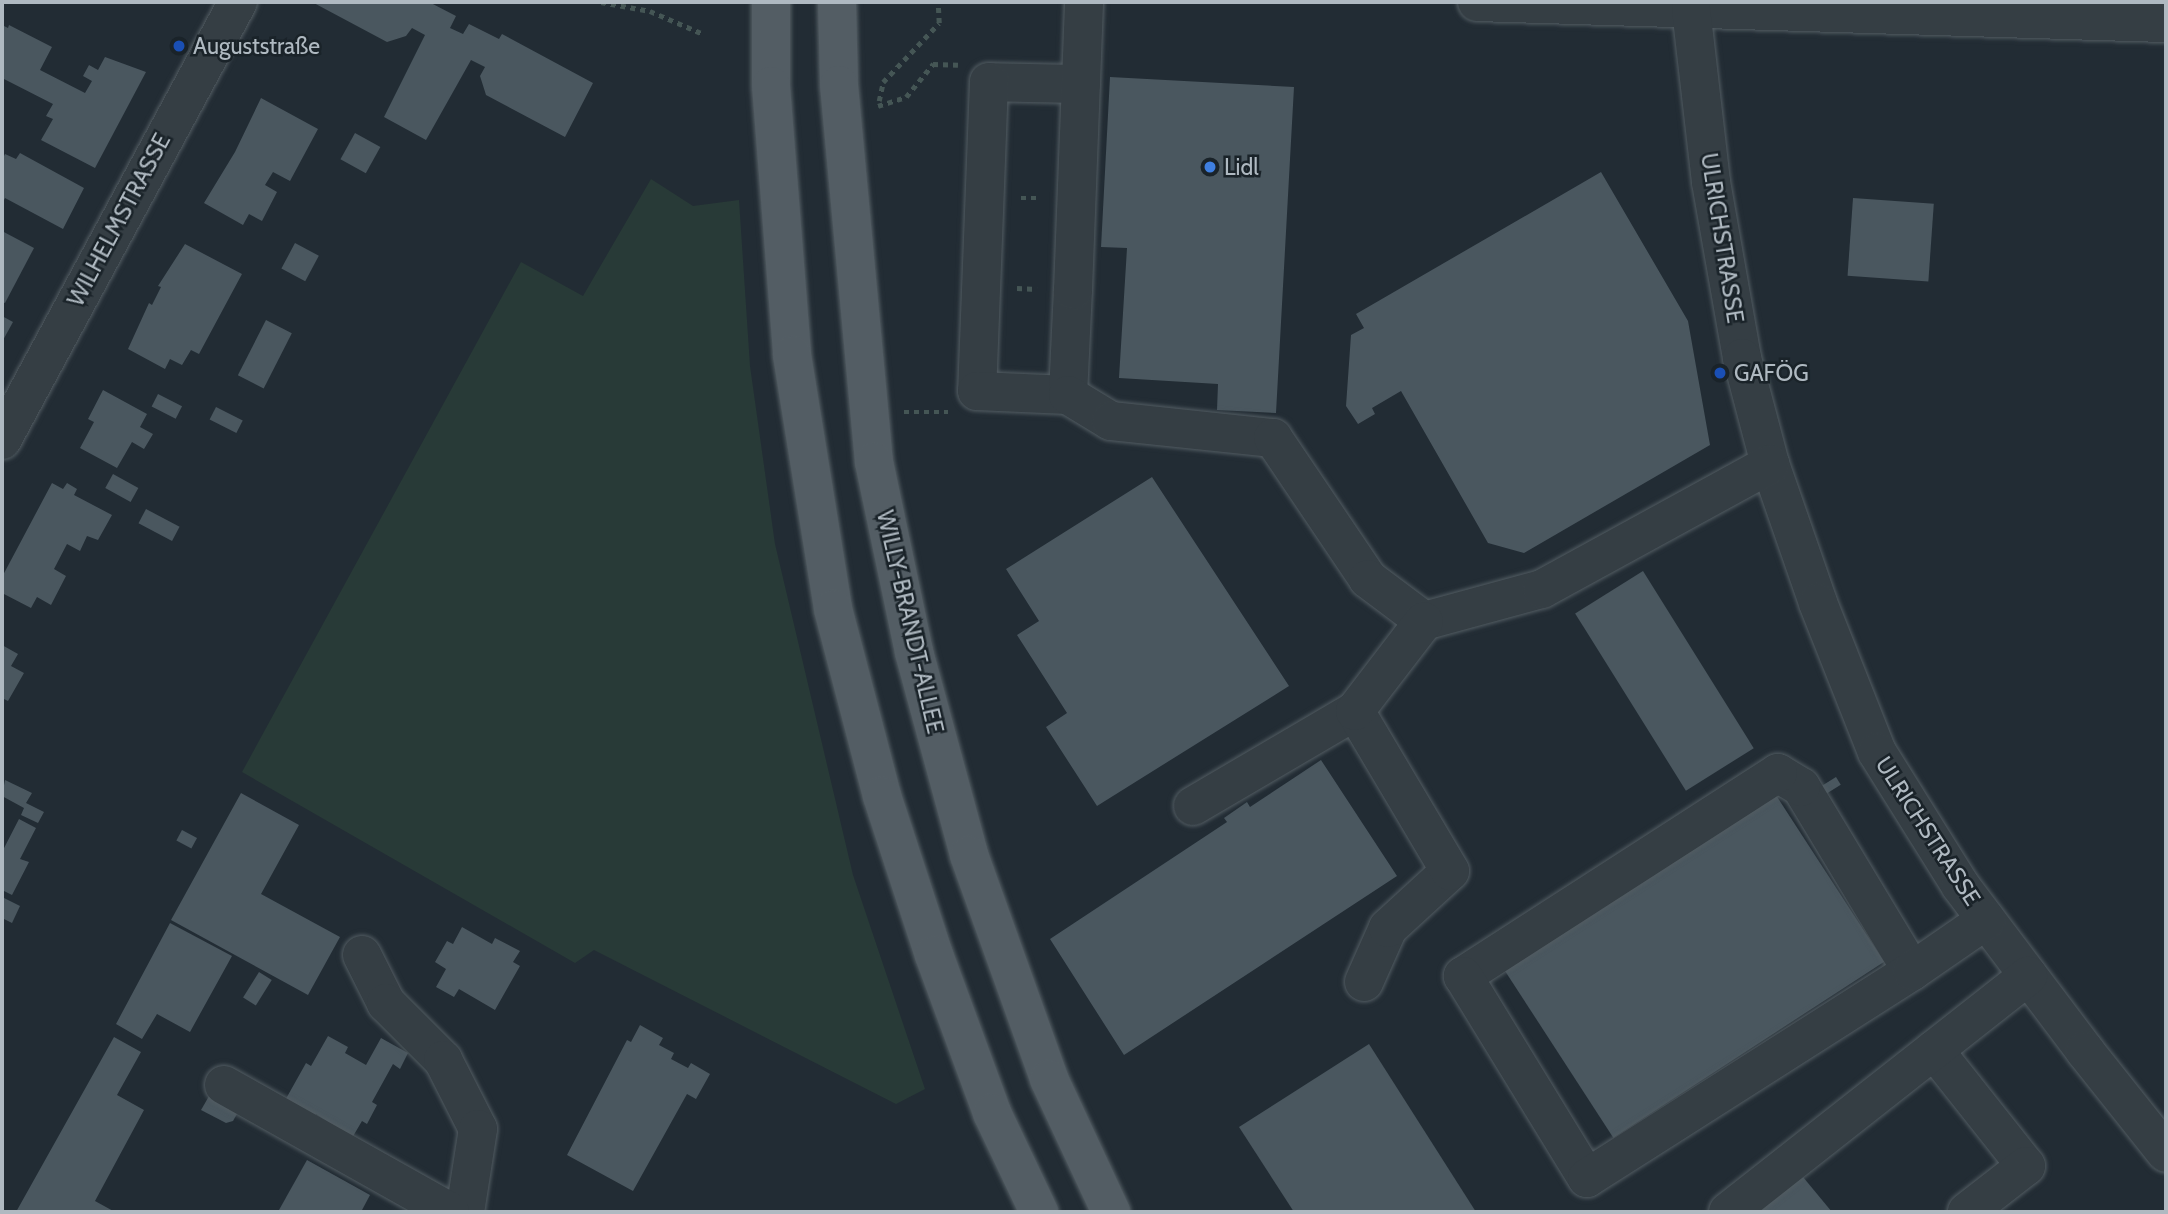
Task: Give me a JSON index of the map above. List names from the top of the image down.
{
  "streets": {
    "main road": ["WILLY-BRANDT-ALLEE"],
    "street": ["WILHELMSTRASSE", "ULRICHSTRASSE"]
  },
  "places": ["Auguststraße", "Lidl", "GAFÖG"]
}
